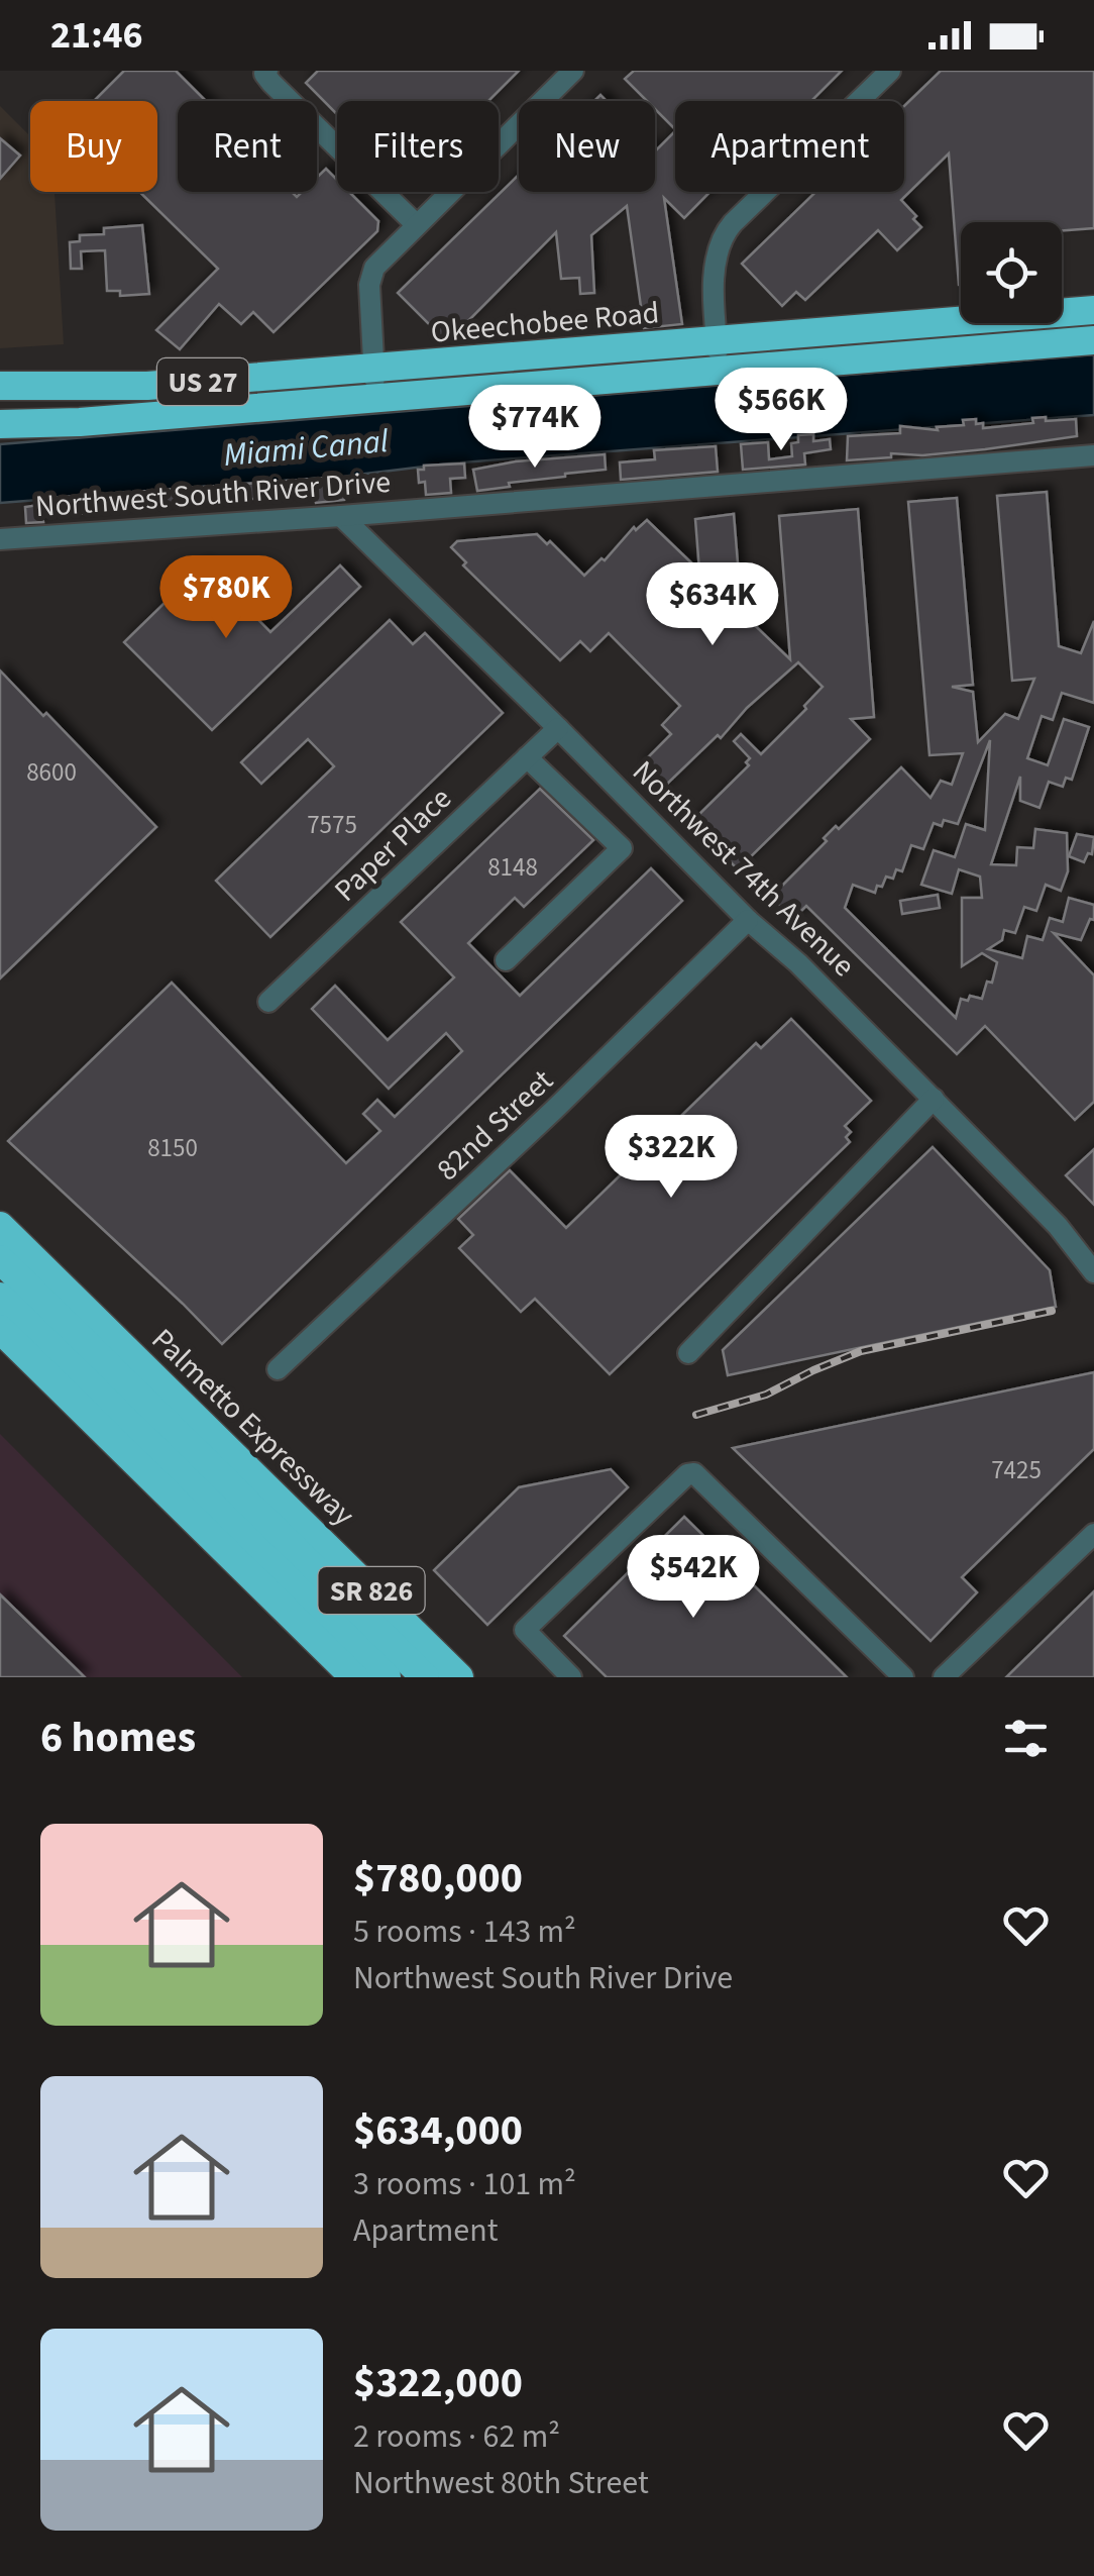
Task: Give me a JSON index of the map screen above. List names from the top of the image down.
{
  "streets": {
    "highway": [
      "Okeechobee Road",
      "US 27",
      "Palmetto Expressway",
      "SR 826"
    ],
    "street": [
      "Northwest South River Drive",
      "Paper Place",
      "Northwest 74th Avenue",
      "82nd Street"
    ]
  },
  "crossings": [
    ["Northwest South River Drive", "Northwest 74th Avenue"],
    ["Paper Place", "Northwest 74th Avenue"],
    ["Northwest 74th Avenue", "82nd Street"]
  ],
  "water": ["Miami Canal"],
  "house_numbers": [
    "8600",
    "7575",
    "8148",
    "8150",
    "7425"
  ],
  "page": {
    "status": "21:46",
    "chip": [
      "Buy",
      "Rent",
      "Filters",
      "New",
      "Apartment"
    ],
    "price": [
      "$566K",
      "$774K",
      "$780K",
      "$634K",
      "$322K",
      "$542K"
    ],
    "heading": "6 homes",
    "list": [
      {
        "name": "$780,000",
        "note": "5 rooms · 143 m² · Northwest South River Drive"
      },
      {
        "name": "$634,000",
        "note": "3 rooms · 101 m² · Apartment"
      },
      {
        "name": "$322,000",
        "note": "2 rooms · 62 m² · Northwest 80th Street"
      }
    ]
  }
}
